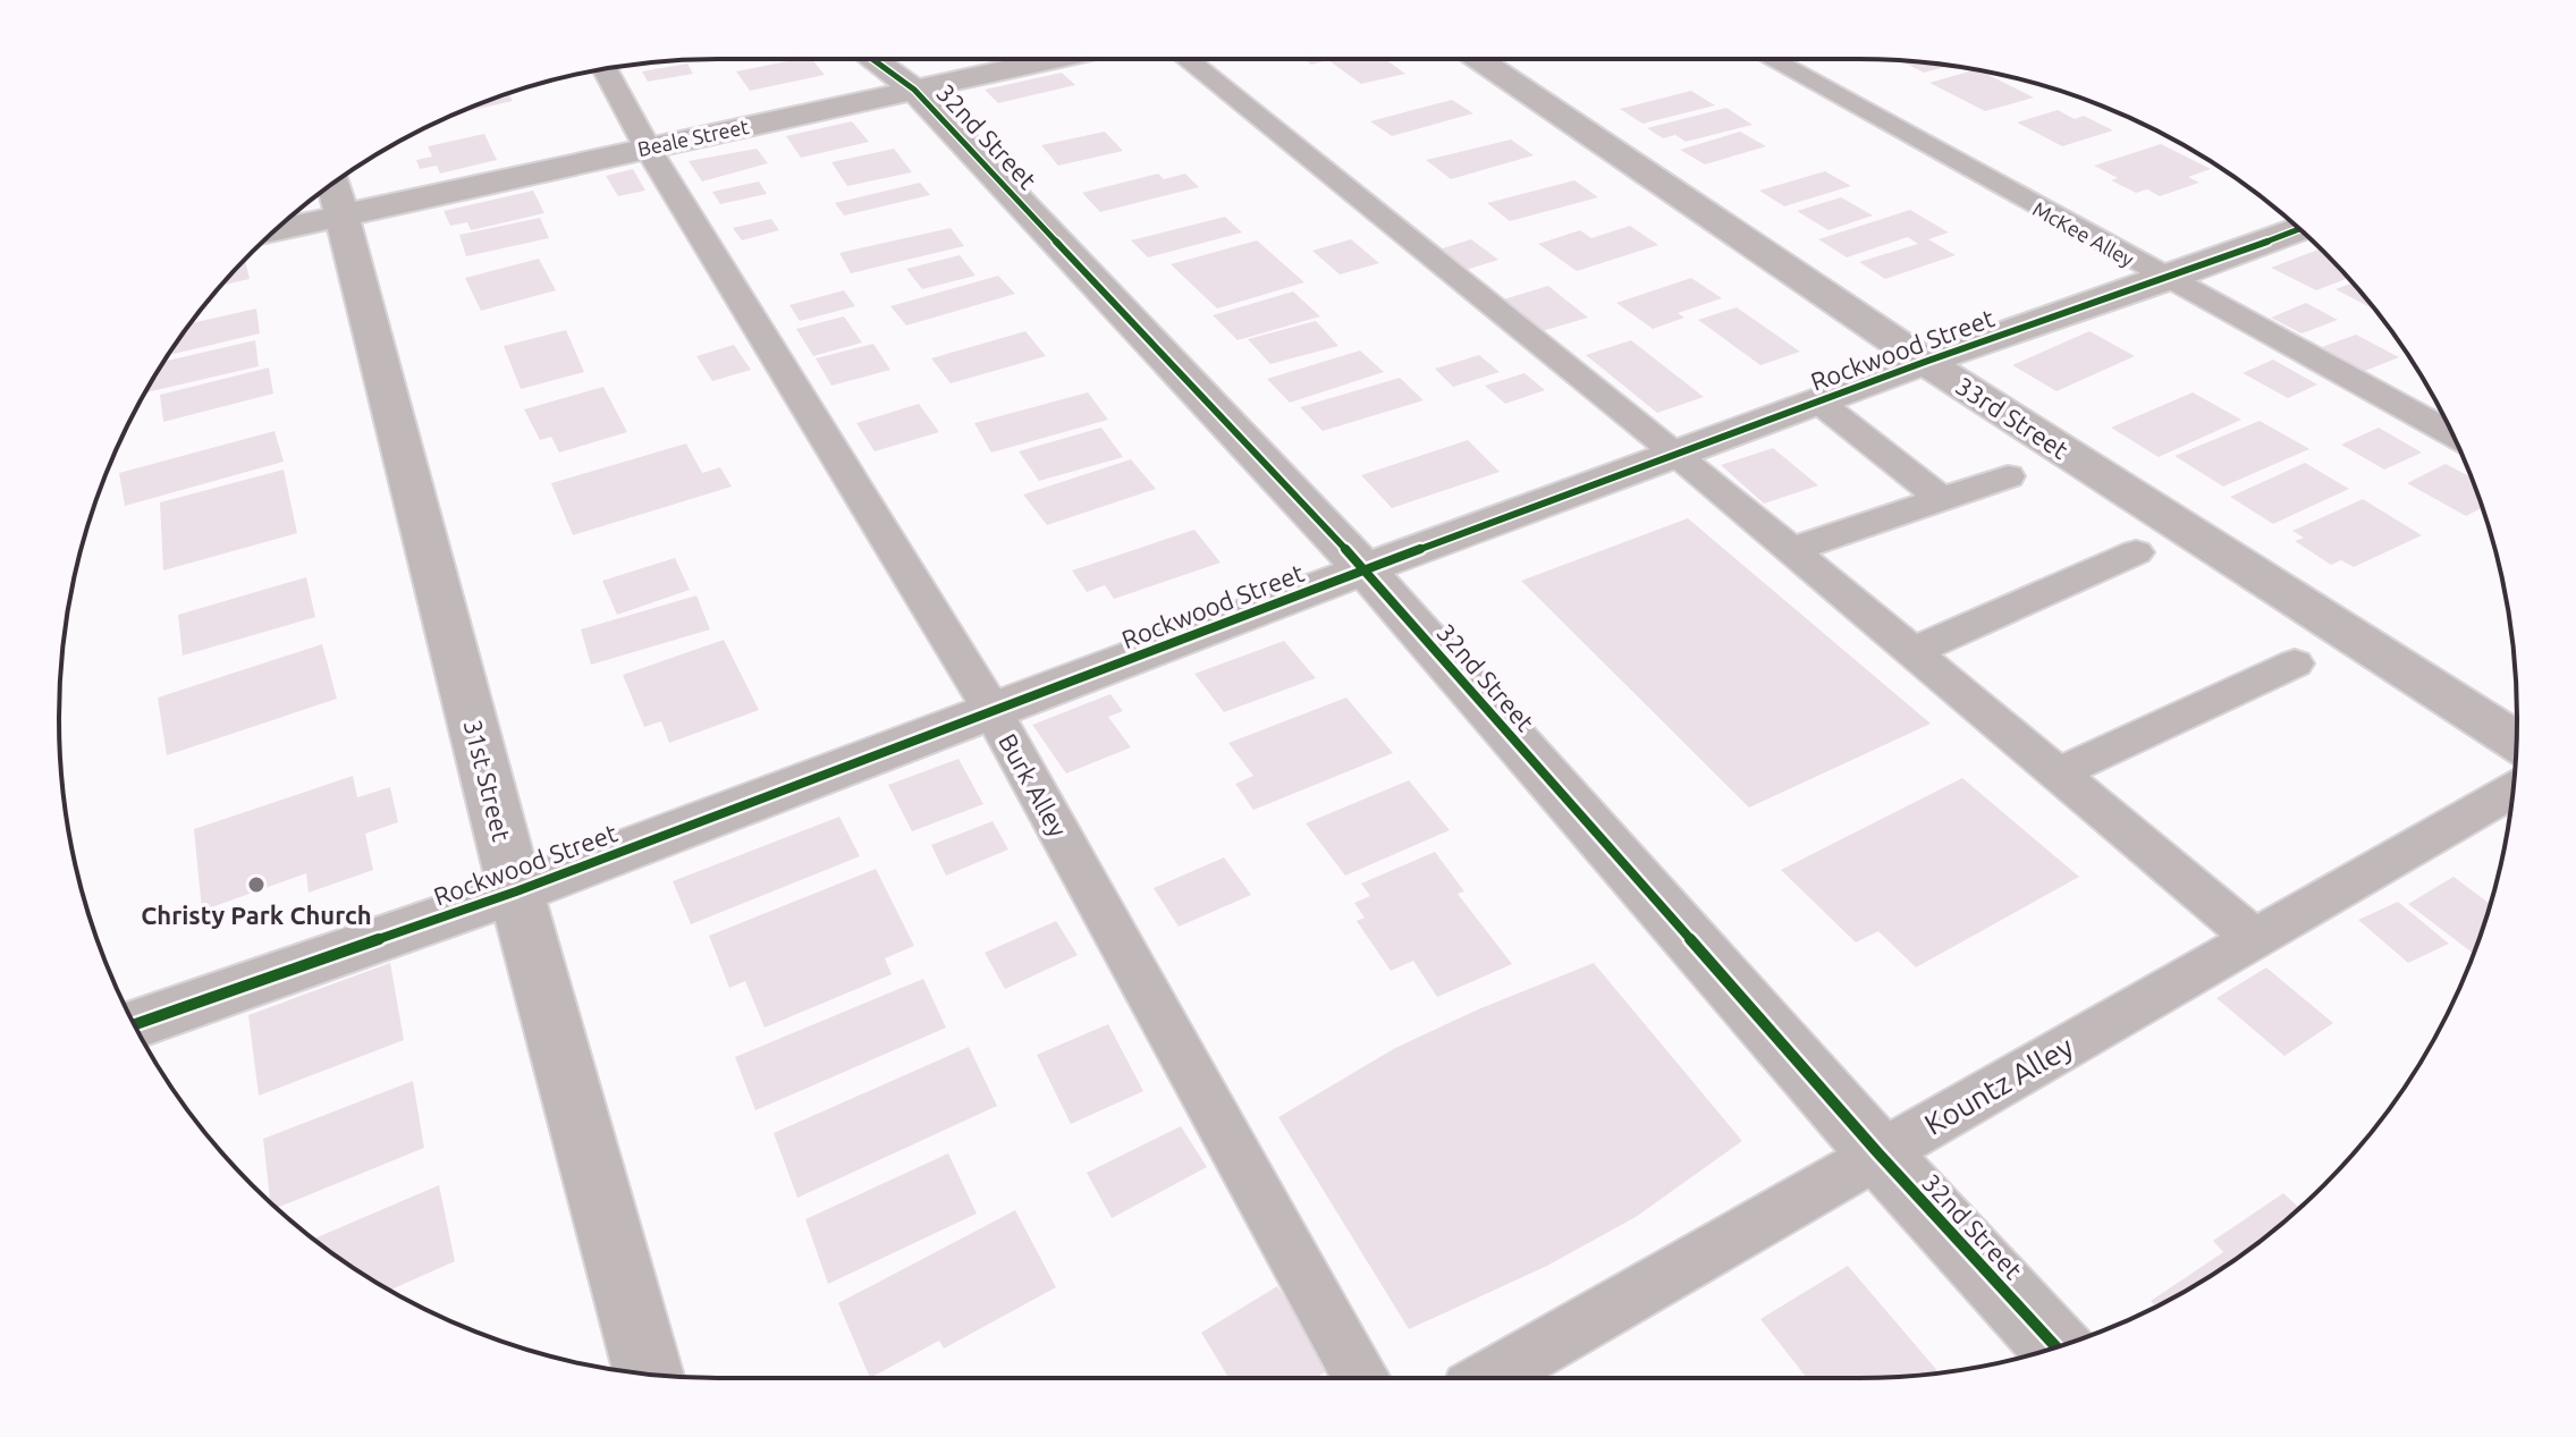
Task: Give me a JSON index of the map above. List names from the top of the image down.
{
  "streets": {
    "street": [
      "32nd Street",
      "Beale Street",
      "Rockwood Street",
      "33rd Street",
      "31st Street"
    ],
    "lane": ["McKee Alley", "Burk Alley", "Kountz Alley"]
  },
  "crossings": [
    ["32nd Street", "Beale Street"],
    ["32nd Street", "Rockwood Street"],
    ["32nd Street", "Kountz Alley"],
    ["Beale Street", "31st Street"],
    ["Beale Street", "Burk Alley"],
    ["McKee Alley", "Rockwood Street"],
    ["Rockwood Street", "33rd Street"],
    ["Rockwood Street", "31st Street"],
    ["Rockwood Street", "Burk Alley"]
  ],
  "places": ["Christy Park Church"]
}
